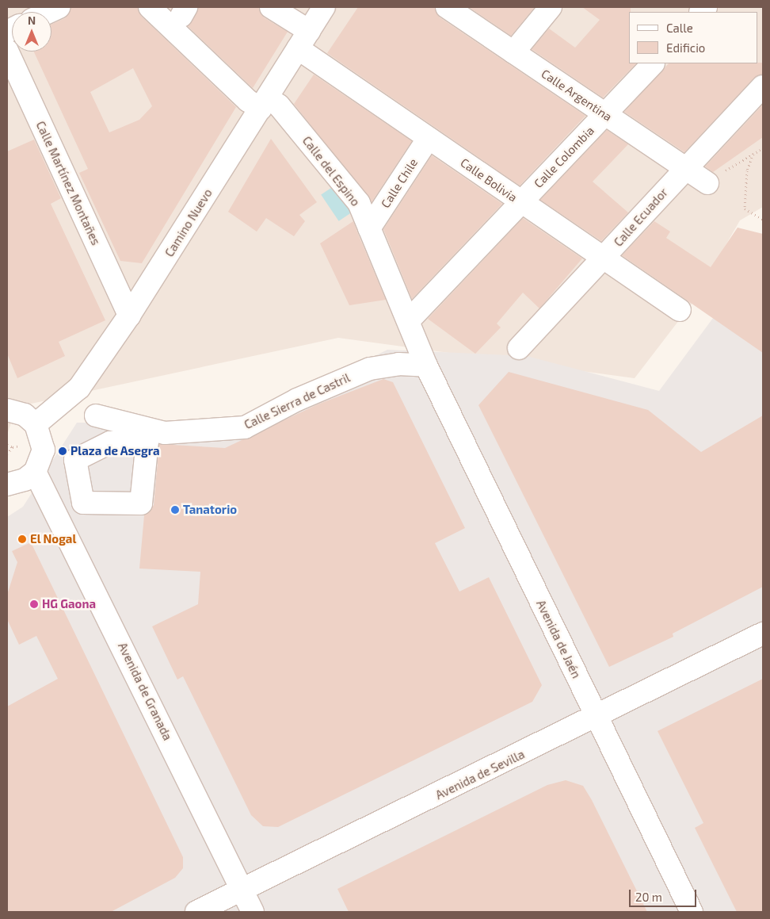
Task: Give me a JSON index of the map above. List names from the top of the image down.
{
  "streets": {
    "street": [
      "Calle Argentina",
      "Calle Colombia",
      "Calle del Espino",
      "Calle Bolivia",
      "Calle Martínez Montañes",
      "Calle Chile",
      "Calle Ecuador",
      "Camino Nuevo",
      "Calle Sierra de Castril",
      "Avenida de Jaén",
      "Avenida de Granada",
      "Avenida de Sevilla"
    ]
  },
  "crossings": [
    ["Calle Argentina", "Calle Colombia"],
    ["Calle Argentina", "Calle Ecuador"],
    ["Calle Colombia", "Calle del Espino"],
    ["Calle Colombia", "Calle Bolivia"],
    ["Calle Colombia", "Avenida de Jaén"],
    ["Calle del Espino", "Calle Chile"],
    ["Calle del Espino", "Camino Nuevo"],
    ["Calle del Espino", "Avenida de Jaén"],
    ["Calle Bolivia", "Calle Chile"],
    ["Calle Bolivia", "Calle Ecuador"],
    ["Calle Bolivia", "Camino Nuevo"],
    ["Calle Martínez Montañes", "Camino Nuevo"],
    ["Calle Sierra de Castril", "Avenida de Jaén"],
    ["Avenida de Jaén", "Avenida de Sevilla"],
    ["Avenida de Granada", "Avenida de Sevilla"]
  ],
  "places": [
    "Plaza de Asegra",
    "Tanatorio",
    "El Nogal",
    "HG Gaona"
  ],
  "legend": ["Calle", "Edificio"],
  "scale_bar": "20 m",
  "north": "top"
}
